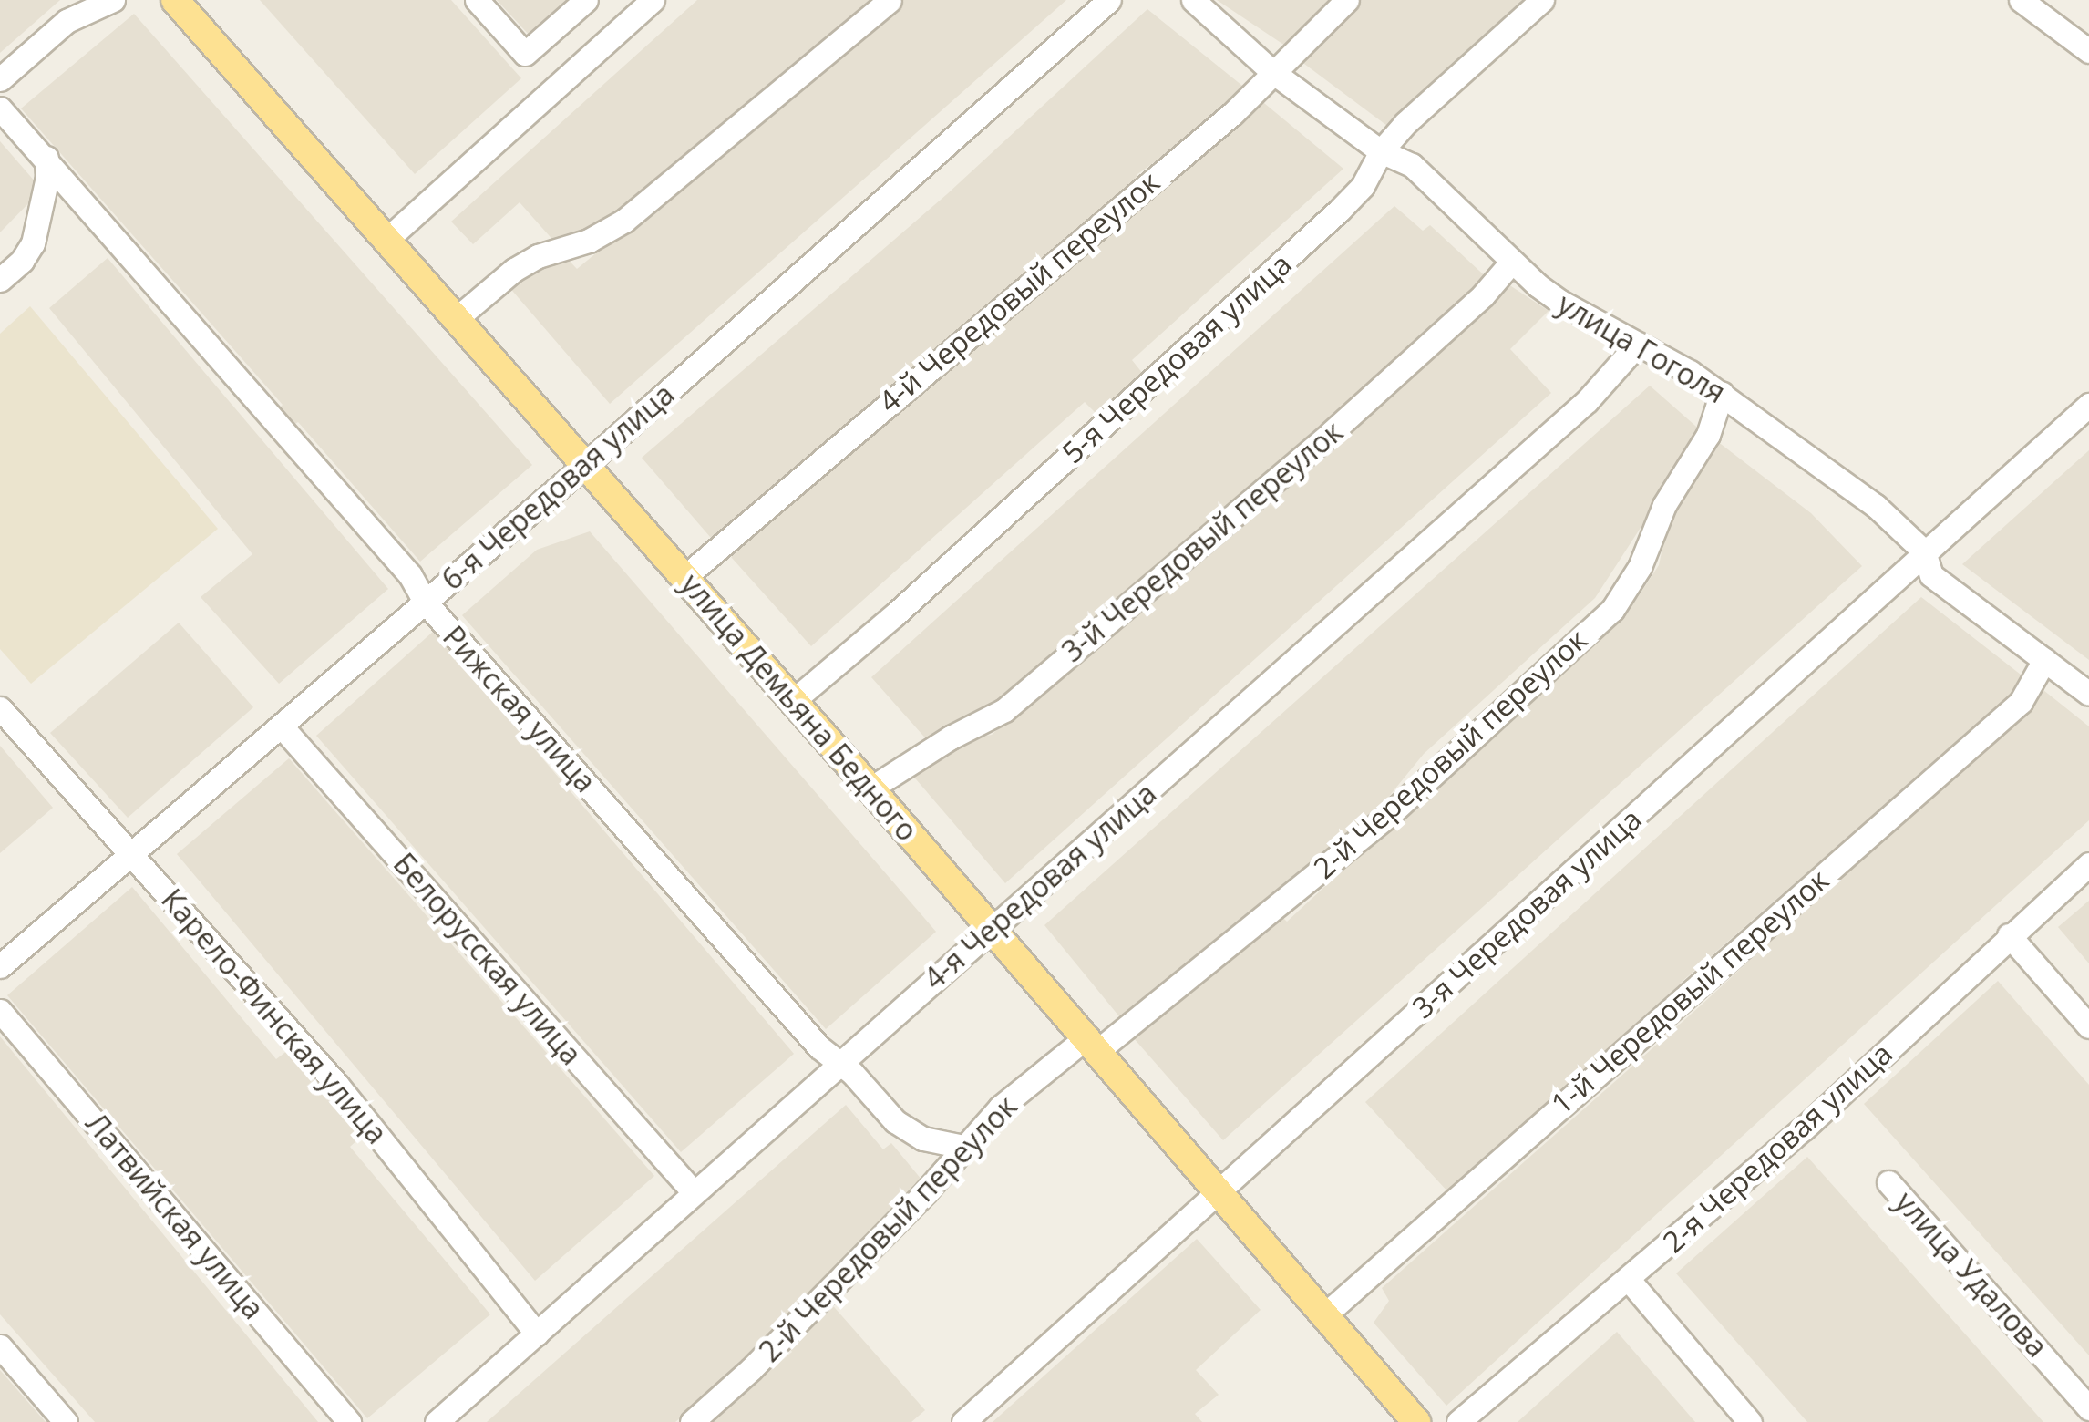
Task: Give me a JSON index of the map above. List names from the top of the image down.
{
  "streets": {
    "main road": ["улица Демьяна Бедного"],
    "street": [
      "4-й Чередовый переулок",
      "улица Гоголя",
      "5-я Чередовая улица",
      "6-я Чередовая улица",
      "3-й Чередовый переулок",
      "Рижская улица",
      "2-й Чередовый переулок",
      "4-я Чередовая улица",
      "3-я Чередовая улица",
      "Белорусская улица",
      "1-й Чередовый переулок",
      "Карело-Финская улица",
      "2-я Чередовая улица",
      "Латвийская улица",
      "улица Удалова"
    ]
  },
  "crossings": [
    ["4-й Чередовый переулок", "улица Гоголя"],
    ["4-й Чередовый переулок", "улица Демьяна Бедного"],
    ["улица Гоголя", "5-я Чередовая улица"],
    ["улица Гоголя", "3-й Чередовый переулок"],
    ["улица Гоголя", "2-й Чередовый переулок"],
    ["улица Гоголя", "4-я Чередовая улица"],
    ["улица Гоголя", "3-я Чередовая улица"],
    ["улица Гоголя", "1-й Чередовый переулок"],
    ["5-я Чередовая улица", "улица Демьяна Бедного"],
    ["6-я Чередовая улица", "улица Демьяна Бедного"],
    ["6-я Чередовая улица", "Рижская улица"],
    ["6-я Чередовая улица", "Белорусская улица"],
    ["6-я Чередовая улица", "Карело-Финская улица"],
    ["3-й Чередовый переулок", "улица Демьяна Бедного"],
    ["улица Демьяна Бедного", "2-й Чередовый переулок"],
    ["улица Демьяна Бедного", "4-я Чередовая улица"],
    ["улица Демьяна Бедного", "3-я Чередовая улица"],
    ["улица Демьяна Бедного", "1-й Чередовый переулок"],
    ["Рижская улица", "2-й Чередовый переулок"],
    ["Рижская улица", "4-я Чередовая улица"],
    ["4-я Чередовая улица", "Белорусская улица"],
    ["4-я Чередовая улица", "Карело-Финская улица"]
  ]
}
